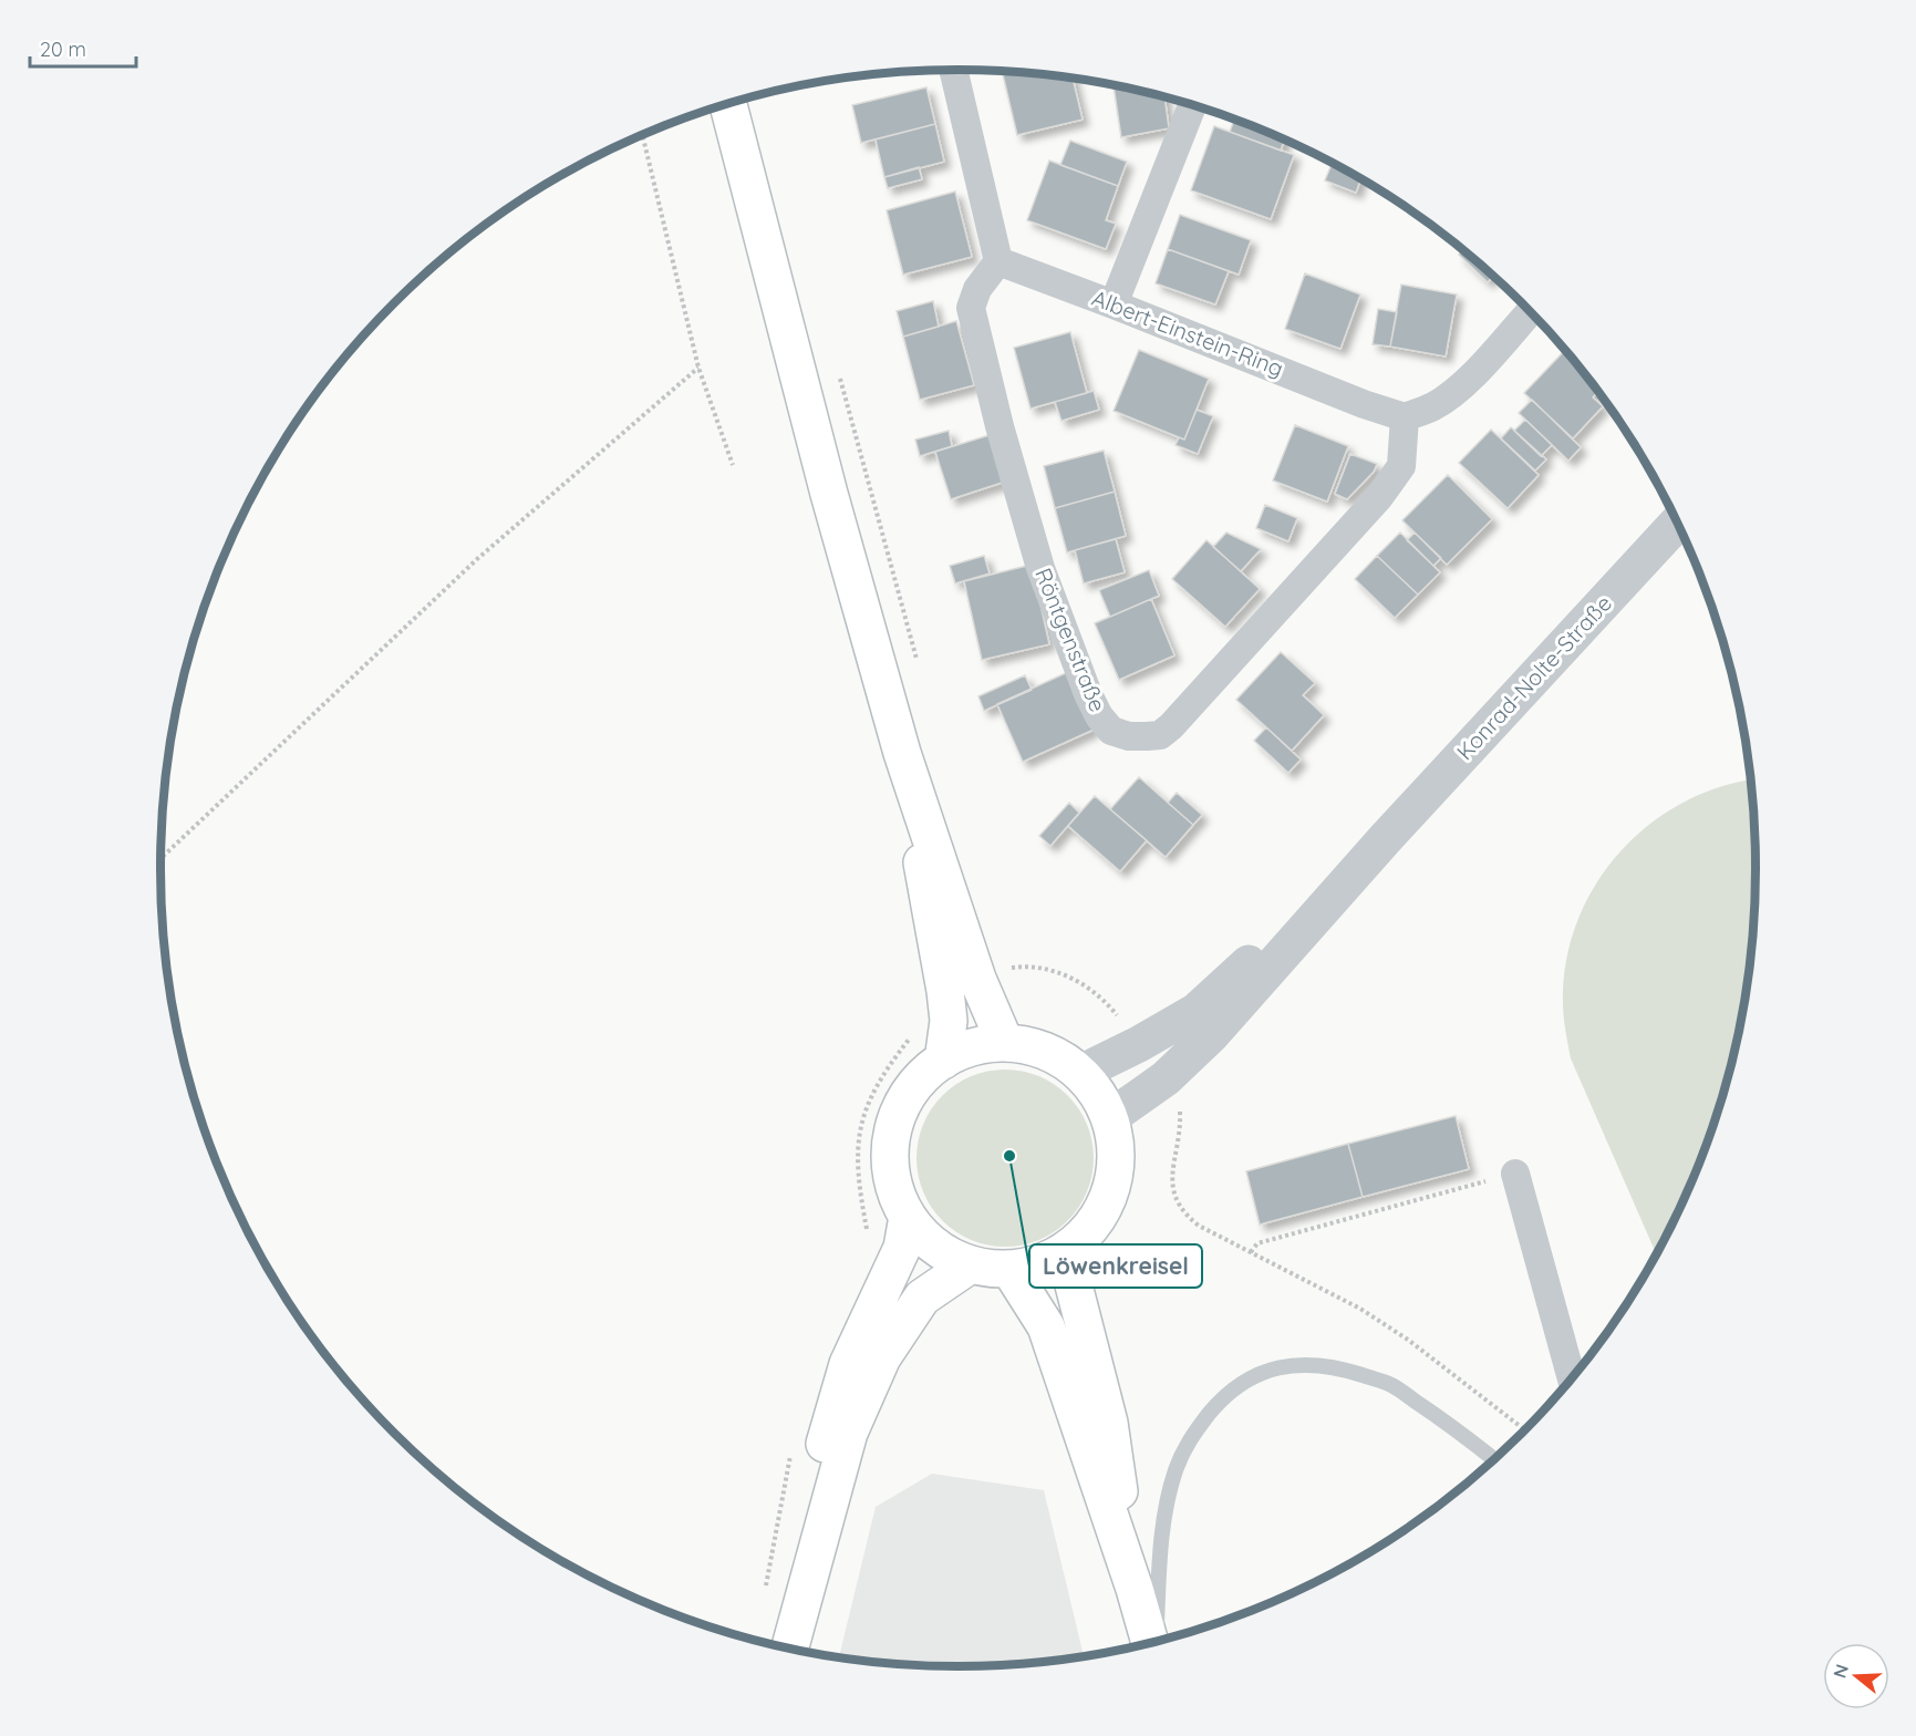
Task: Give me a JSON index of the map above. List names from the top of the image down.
{
  "streets": {
    "street": ["Albert-Einstein-Ring", "Röntgenstraße", "Konrad-Nolte-Straße"]
  },
  "crossings": [
    ["Albert-Einstein-Ring", "Röntgenstraße"]
  ],
  "places": ["Löwenkreisel"],
  "scale_bar": "20 m",
  "north": "left"
}
